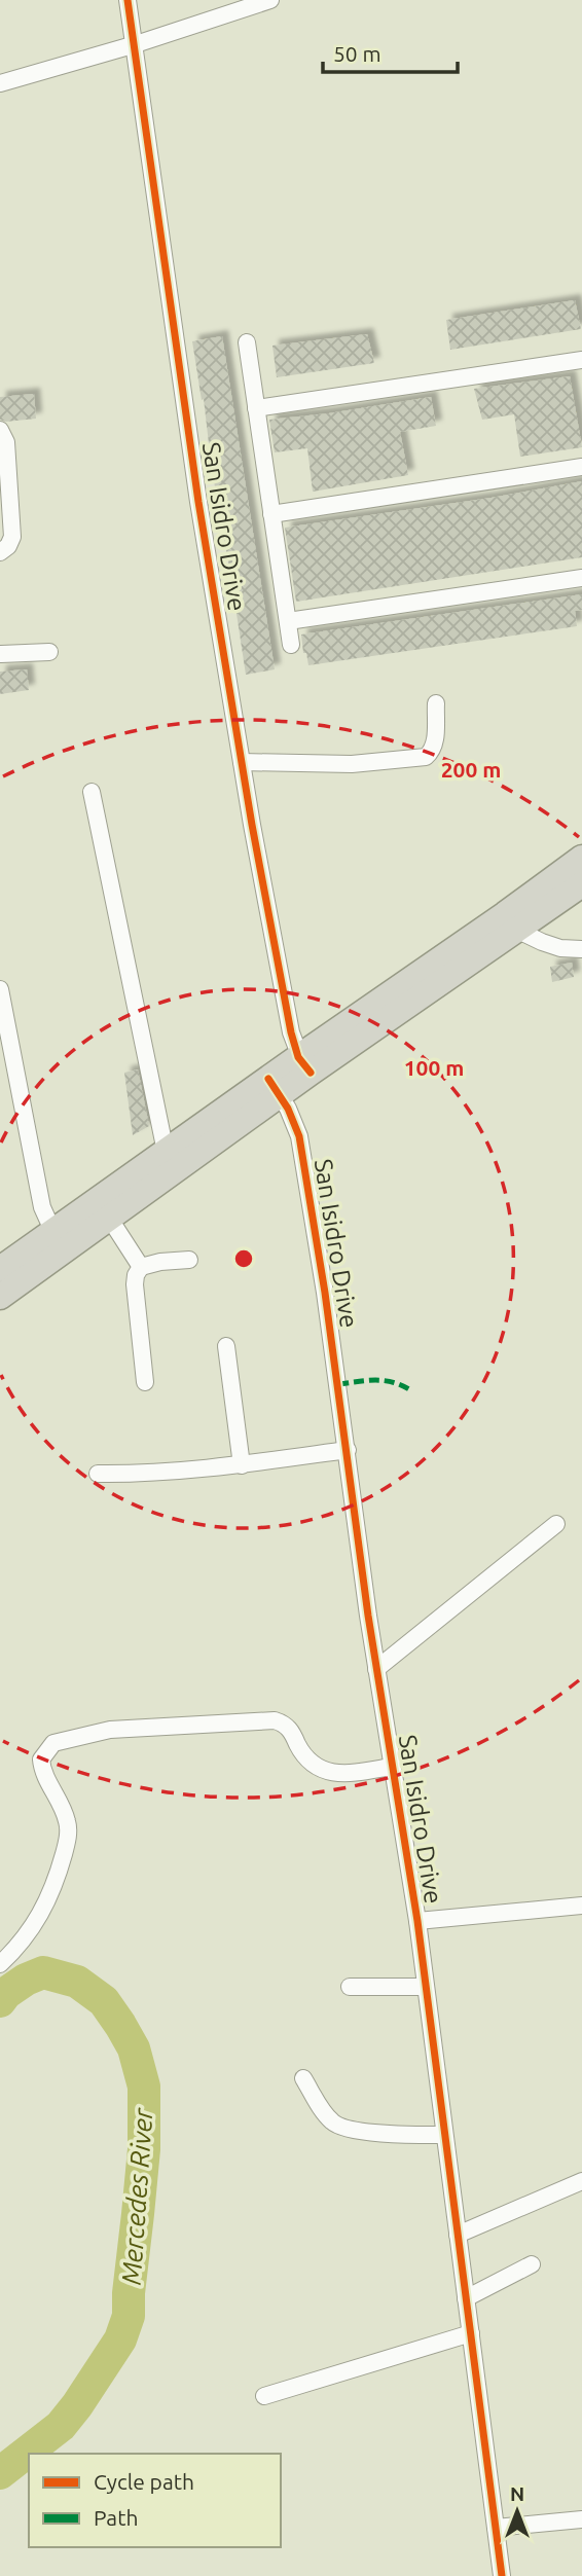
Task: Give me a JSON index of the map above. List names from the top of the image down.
{
  "streets": {
    "street": ["San Isidro Drive"]
  },
  "water": ["Mercedes River"],
  "legend": ["Cycle path", "Path"],
  "scale_bar": "50 m",
  "north": "top",
  "rings": ["200 m", "100 m"]
}
